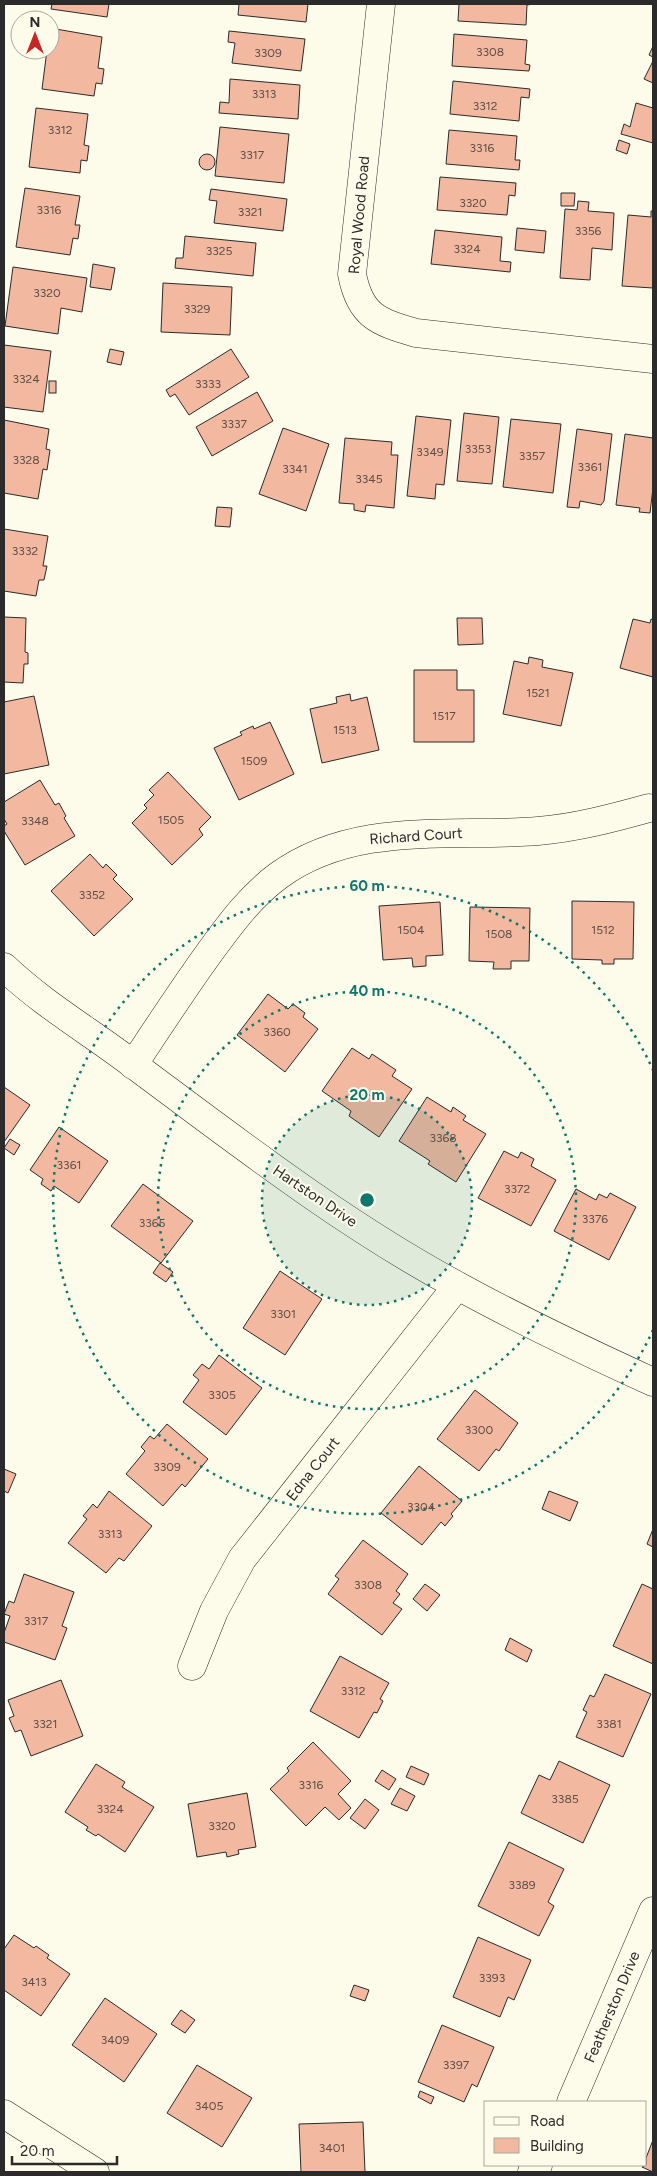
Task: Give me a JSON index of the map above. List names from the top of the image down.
{
  "streets": {
    "street": [
      "Royal Wood Road",
      "Richard Court",
      "Hartston Drive",
      "Edna Court",
      "Featherston Drive"
    ]
  },
  "crossings": [
    ["Richard Court", "Hartston Drive"],
    ["Hartston Drive", "Edna Court"]
  ],
  "house_numbers": [
    "3308",
    "3309",
    "3313",
    "3312",
    "3312",
    "3316",
    "3317",
    "3320",
    "3316",
    "3321",
    "3356",
    "3324",
    "3325",
    "3320",
    "3329",
    "3324",
    "3333",
    "3337",
    "3353",
    "3349",
    "3357",
    "3328",
    "3361",
    "3341",
    "3345",
    "3332",
    "1521",
    "1517",
    "1513",
    "1509",
    "1505",
    "3348",
    "3352",
    "1504",
    "1512",
    "1508",
    "3360",
    "3368",
    "3361",
    "3372",
    "3376",
    "3365",
    "3301",
    "3305",
    "3300",
    "3309",
    "3304",
    "3313",
    "3308",
    "3317",
    "3312",
    "3321",
    "3381",
    "3316",
    "3385",
    "3324",
    "3320",
    "3389",
    "3393",
    "3413",
    "3409",
    "3397",
    "3405",
    "3401"
  ],
  "legend": ["Road", "Building"],
  "scale_bar": "20 m",
  "north": "top",
  "rings": ["60 m", "40 m", "20 m"]
}
